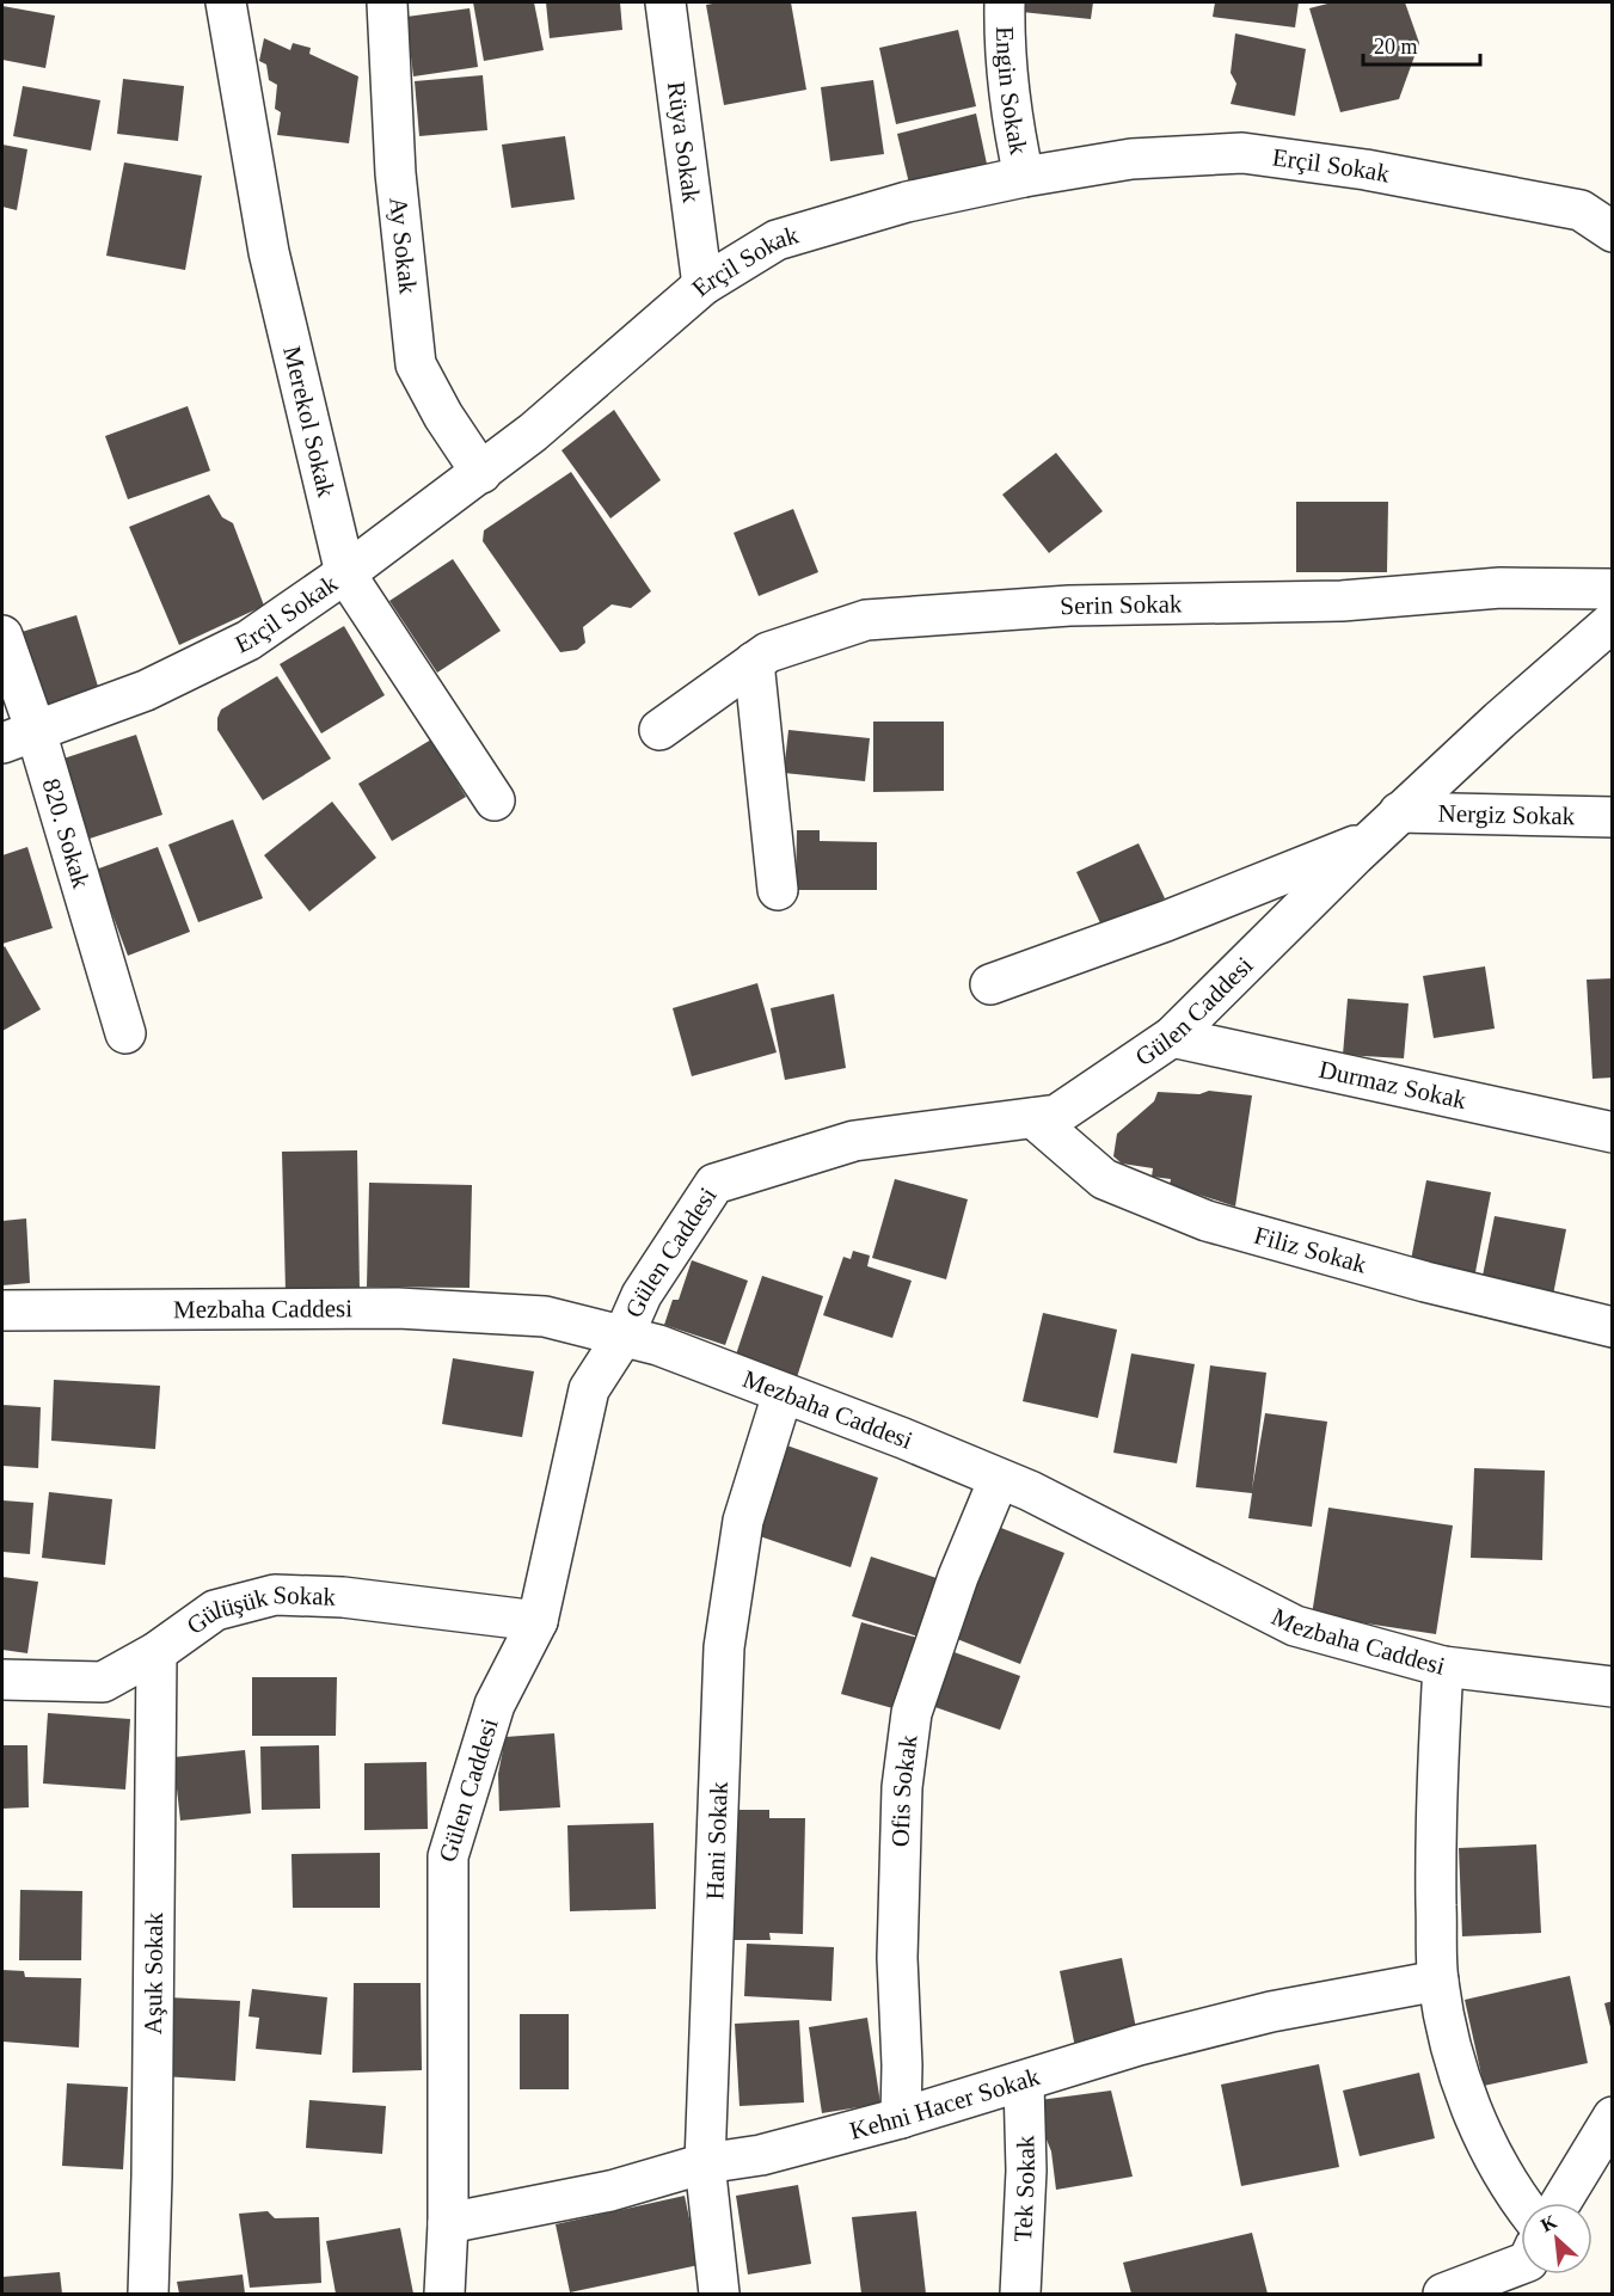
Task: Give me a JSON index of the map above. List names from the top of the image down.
{
  "streets": {
    "street": [
      "Engin Sokak",
      "Rüya Sokak",
      "Erçil Sokak",
      "Ay Sokak",
      "Merekol Sokak",
      "Serin Sokak",
      "Nergiz Sokak",
      "820. Sokak",
      "Gülen Caddesi",
      "Durmaz Sokak",
      "Filiz Sokak",
      "Mezbaha Caddesi",
      "Gülüşük Sokak",
      "Ofis Sokak",
      "Hani Sokak",
      "Aşuk Sokak",
      "Kehni Hacer Sokak",
      "Tek Sokak"
    ]
  },
  "crossings": [
    ["Engin Sokak", "Erçil Sokak"],
    ["Rüya Sokak", "Erçil Sokak"],
    ["Erçil Sokak", "Ay Sokak"],
    ["Erçil Sokak", "Merekol Sokak"],
    ["Erçil Sokak", "820. Sokak"],
    ["Nergiz Sokak", "Gülen Caddesi"],
    ["Gülen Caddesi", "Durmaz Sokak"],
    ["Gülen Caddesi", "Filiz Sokak"],
    ["Gülen Caddesi", "Mezbaha Caddesi"],
    ["Gülen Caddesi", "Gülüşük Sokak"],
    ["Gülen Caddesi", "Kehni Hacer Sokak"],
    ["Mezbaha Caddesi", "Ofis Sokak"],
    ["Mezbaha Caddesi", "Hani Sokak"],
    ["Gülüşük Sokak", "Aşuk Sokak"],
    ["Ofis Sokak", "Kehni Hacer Sokak"],
    ["Hani Sokak", "Kehni Hacer Sokak"],
    ["Kehni Hacer Sokak", "Tek Sokak"]
  ],
  "scale_bar": "20 m",
  "north": "top left"
}
